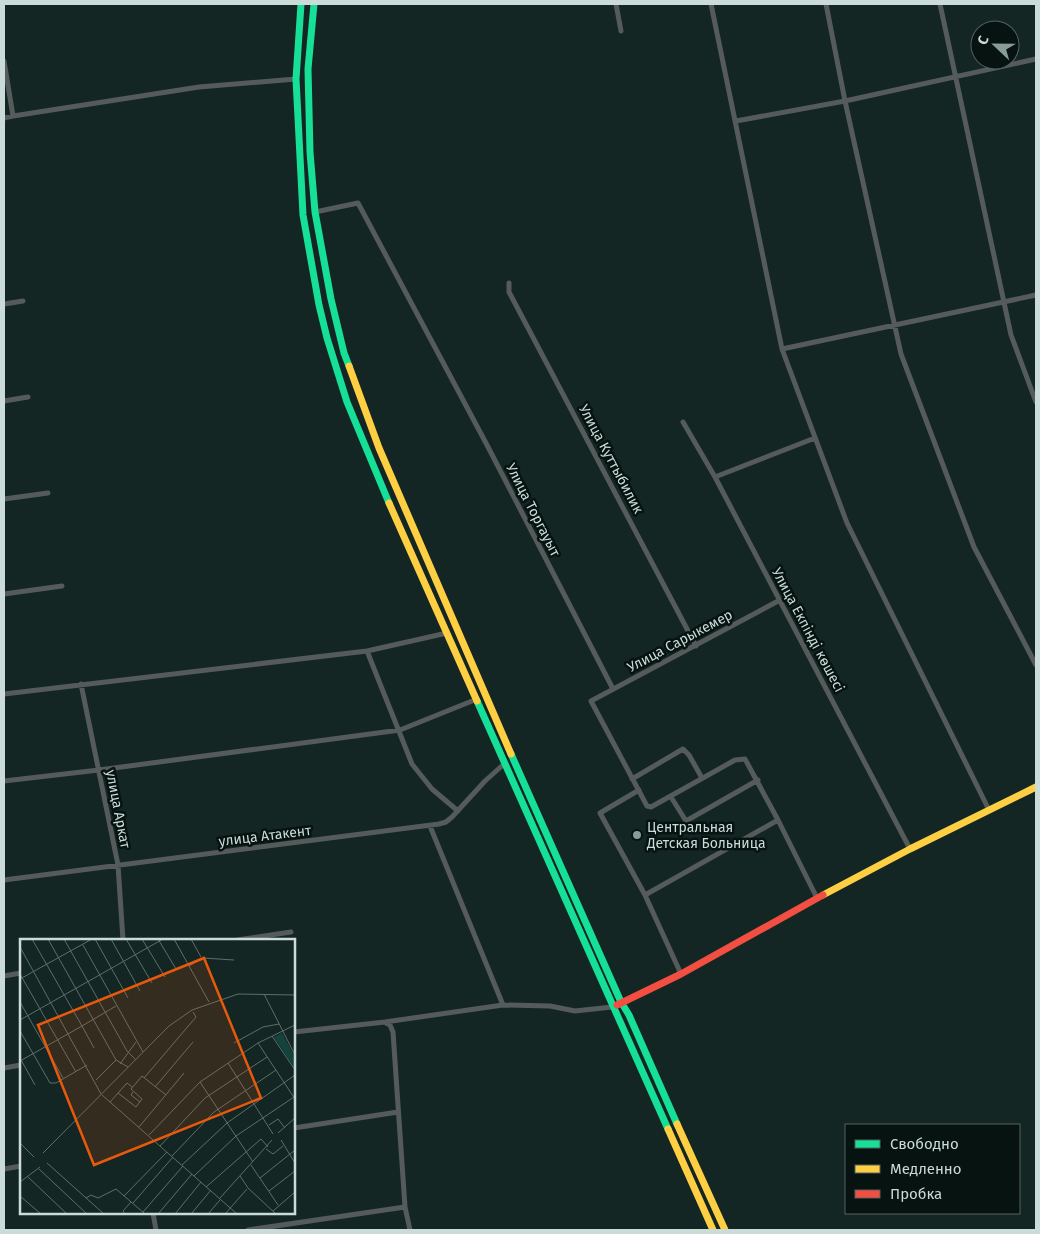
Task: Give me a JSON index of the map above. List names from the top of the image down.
{
  "streets": {
    "street": [
      "Улица Куттыбилик",
      "Улица Торгауыт",
      "Улица Екпінді көшесі",
      "Улица Сарыкемер",
      "улица Аркат",
      "улица Атакент"
    ]
  },
  "crossings": [
    ["Улица Куттыбилик", "Улица Сарыкемер"],
    ["Улица Торгауыт", "Улица Сарыкемер"],
    ["Улица Екпінді көшесі", "Улица Сарыкемер"],
    ["улица Аркат", "улица Атакент"]
  ],
  "places": ["Центральная Детская Больница"],
  "legend": ["Свободно", "Медленно", "Пробка"],
  "north": "left"
}
